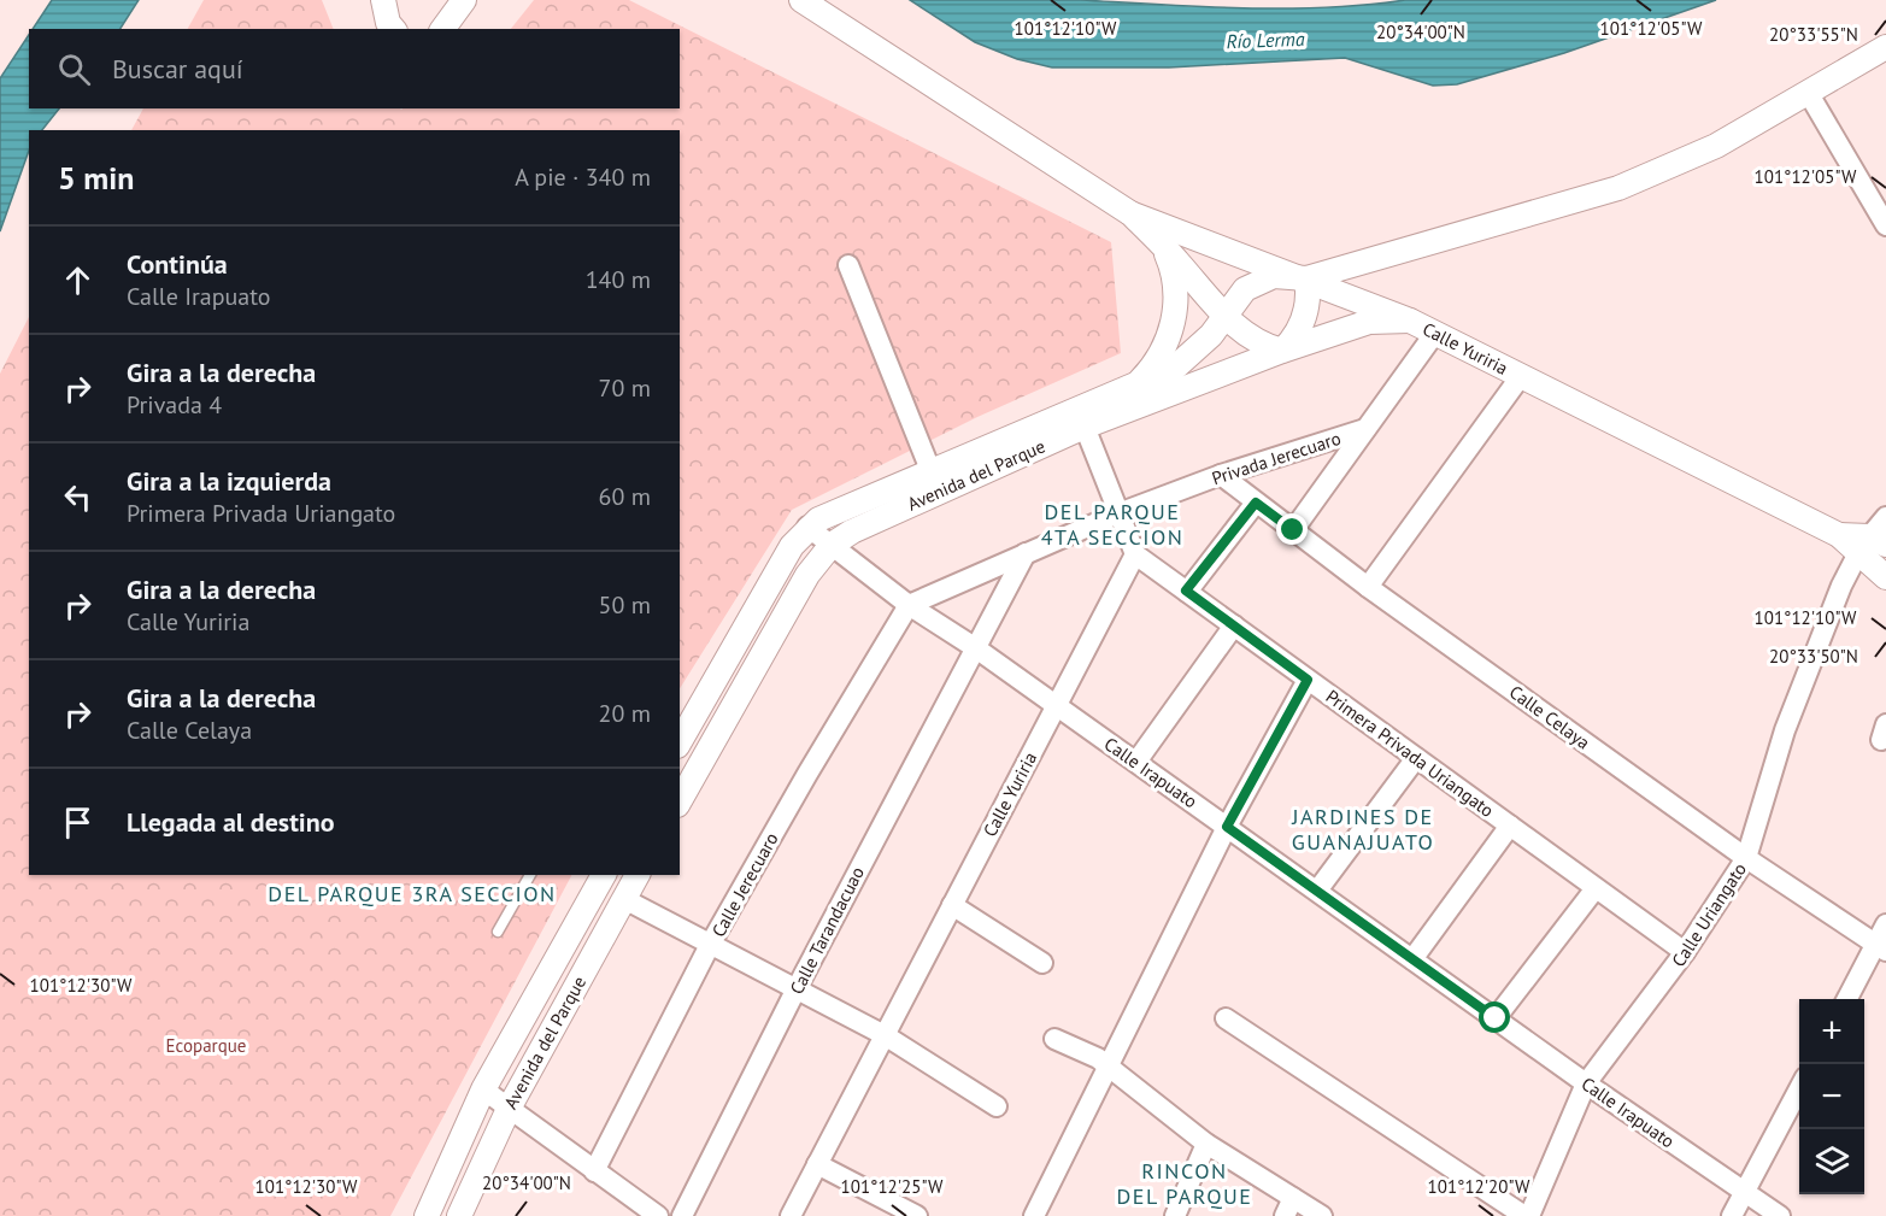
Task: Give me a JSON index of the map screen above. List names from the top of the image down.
{
  "streets": {
    "street": [
      "Calle Yuriria",
      "Privada Jerecuaro",
      "Avenida del Parque",
      "Calle Celaya",
      "Primera Privada Uriangato",
      "Calle Irapuato",
      "Calle Jerecuaro",
      "Calle Uriangato",
      "Calle Tarandacuao"
    ]
  },
  "crossings": [
    ["Calle Yuriria", "Avenida del Parque"],
    ["Calle Yuriria", "Primera Privada Uriangato"],
    ["Calle Yuriria", "Calle Irapuato"],
    ["Calle Yuriria", "Calle Uriangato"],
    ["Privada Jerecuaro", "Calle Celaya"],
    ["Privada Jerecuaro", "Calle Irapuato"],
    ["Privada Jerecuaro", "Calle Jerecuaro"],
    ["Privada Jerecuaro", "Calle Tarandacuao"],
    ["Avenida del Parque", "Calle Irapuato"],
    ["Calle Celaya", "Calle Uriangato"],
    ["Primera Privada Uriangato", "Calle Uriangato"],
    ["Calle Irapuato", "Calle Jerecuaro"],
    ["Calle Irapuato", "Calle Uriangato"],
    ["Calle Irapuato", "Calle Tarandacuao"]
  ],
  "districts": [
    "DEL PARQUE 4TA SECCION",
    "JARDINES DE GUANAJUATO",
    "DEL PARQUE 3RA SECCION",
    "RINCON DEL PARQUE"
  ],
  "water": ["Río Lerma"],
  "parks": ["Ecoparque"],
  "page": {
    "search": "Buscar aquí",
    "heading": ["5 min", "A pie · 340 m"],
    "list": [
      ["Continúa", "Calle Irapuato", "140 m"],
      ["Gira a la derecha", "Privada 4", "70 m"],
      ["Gira a la izquierda", "Primera Privada Uriangato", "60 m"],
      ["Gira a la derecha", "Calle Yuriria", "50 m"],
      ["Gira a la derecha", "Calle Celaya", "20 m"],
      "Llegada al destino"
    ],
    "map_buttons": ["+", "−"]
  },
  "coordinates": [
    "101°12'10\"W",
    "101°12'05\"W",
    "20°34'00\"N",
    "20°33'55\"N",
    "20°33'50\"N",
    "101°12'30\"W",
    "101°12'25\"W",
    "101°12'20\"W"
  ]
}
